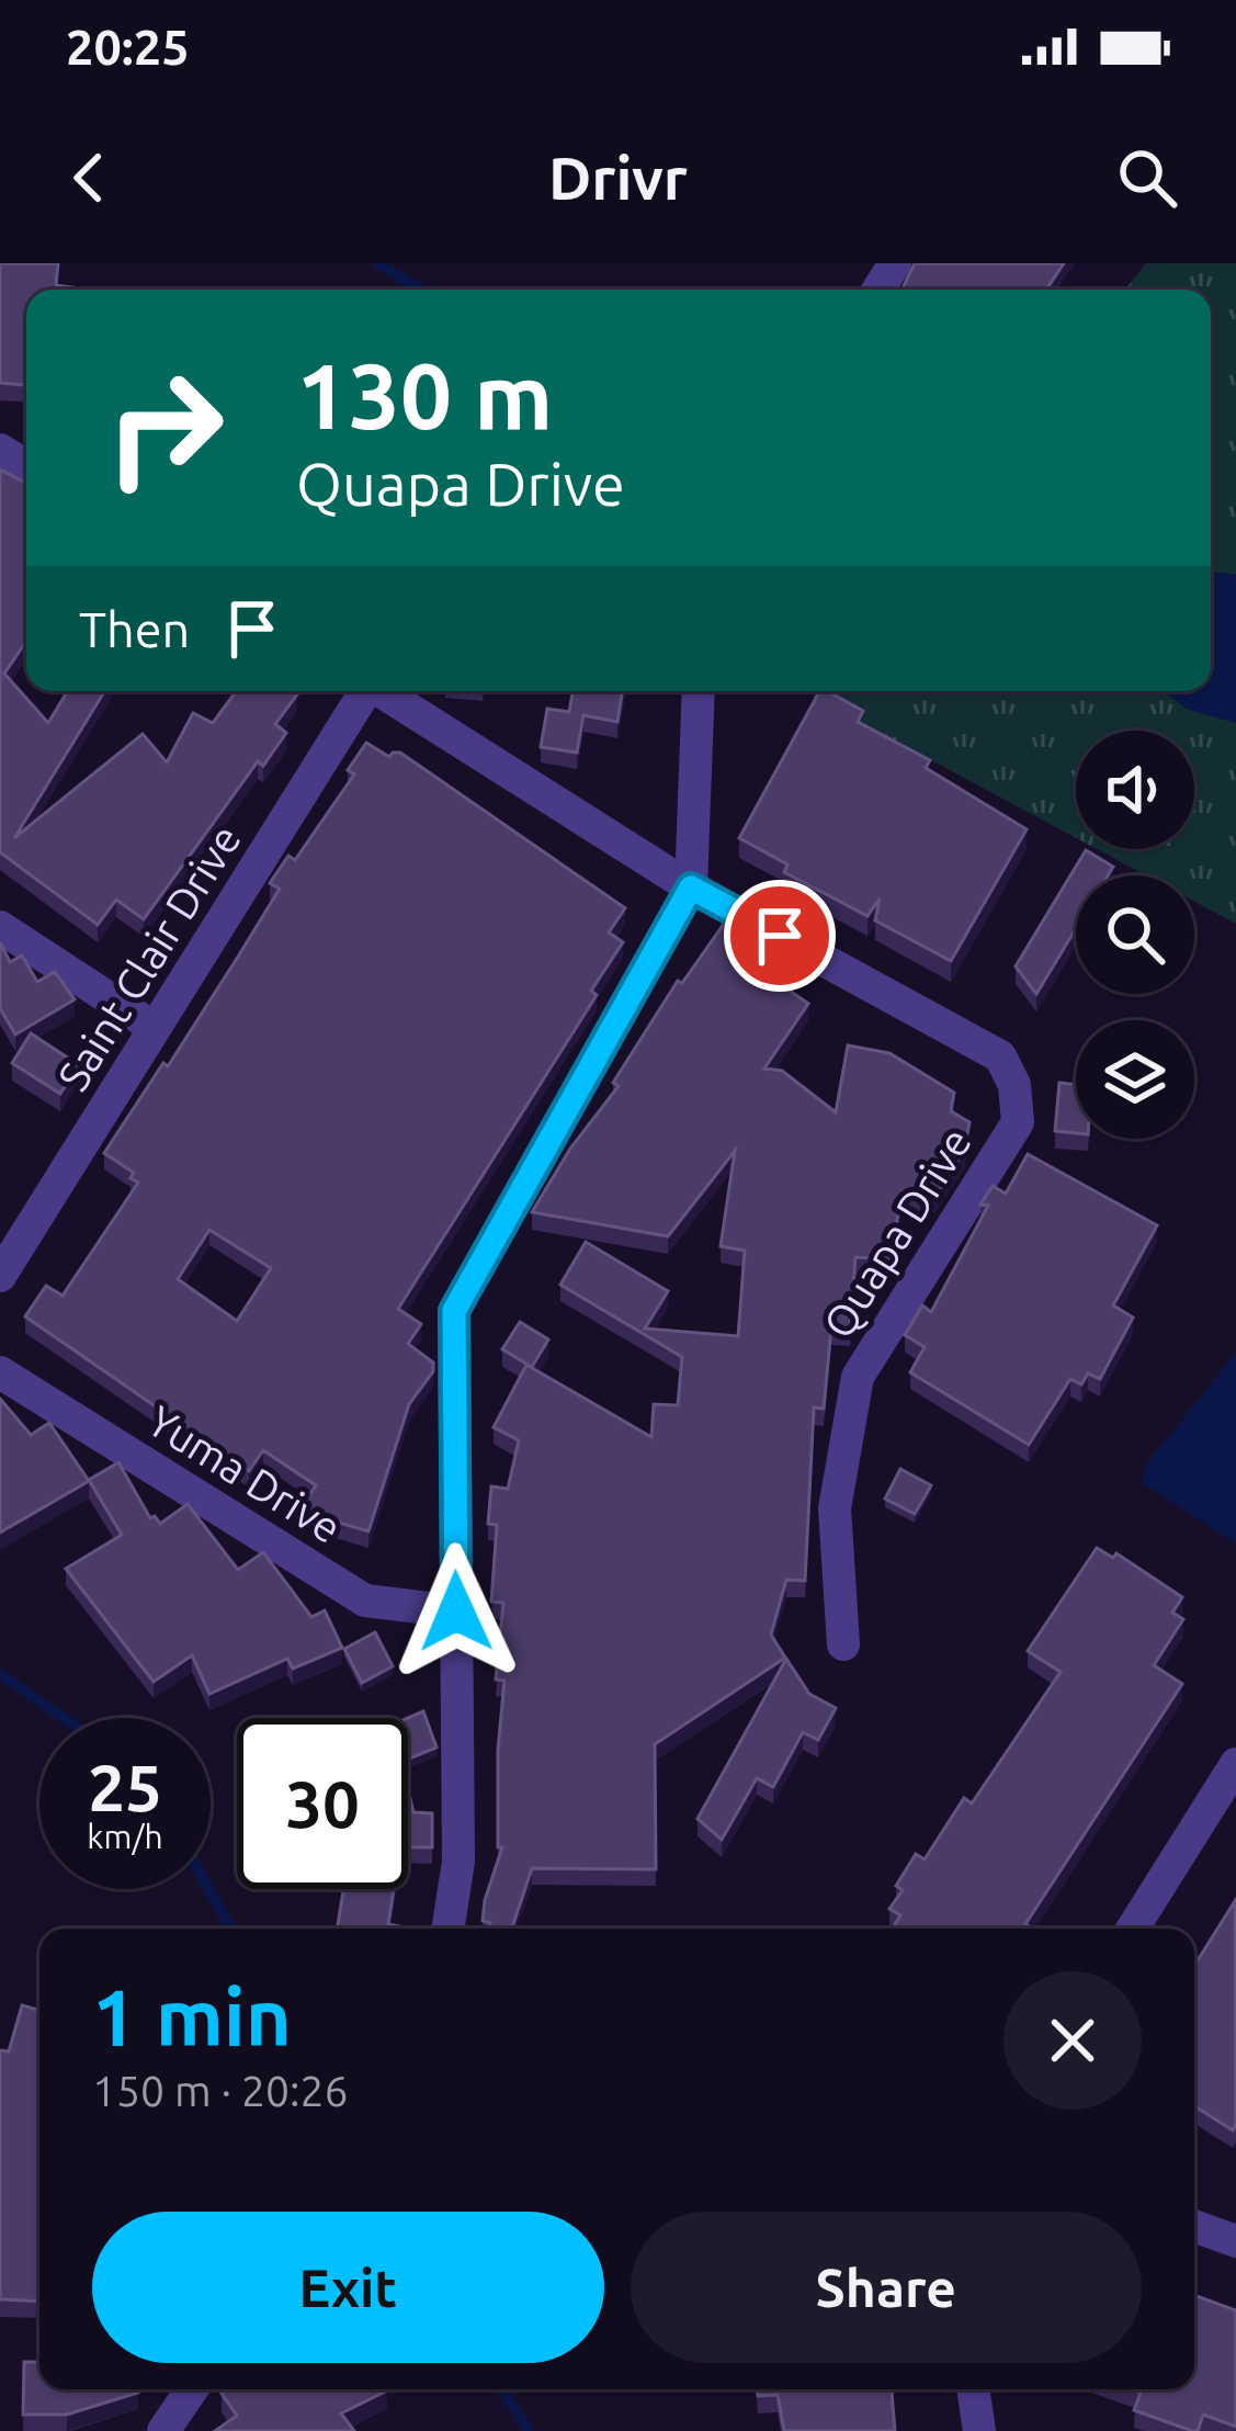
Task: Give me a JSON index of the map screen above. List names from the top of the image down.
{
  "streets": {
    "street": ["Saint Clair Drive", "Quapa Drive", "Yuma Drive"]
  },
  "page": {
    "status": "20:25",
    "header": "Drivr",
    "turn": ["130 m", "Quapa Drive"],
    "then": "Then",
    "speed": "25 km/h",
    "limit": "30",
    "heading": ["1 min", "150 m · 20:26"],
    "buttons": ["Exit", "Share"]
  }
}
